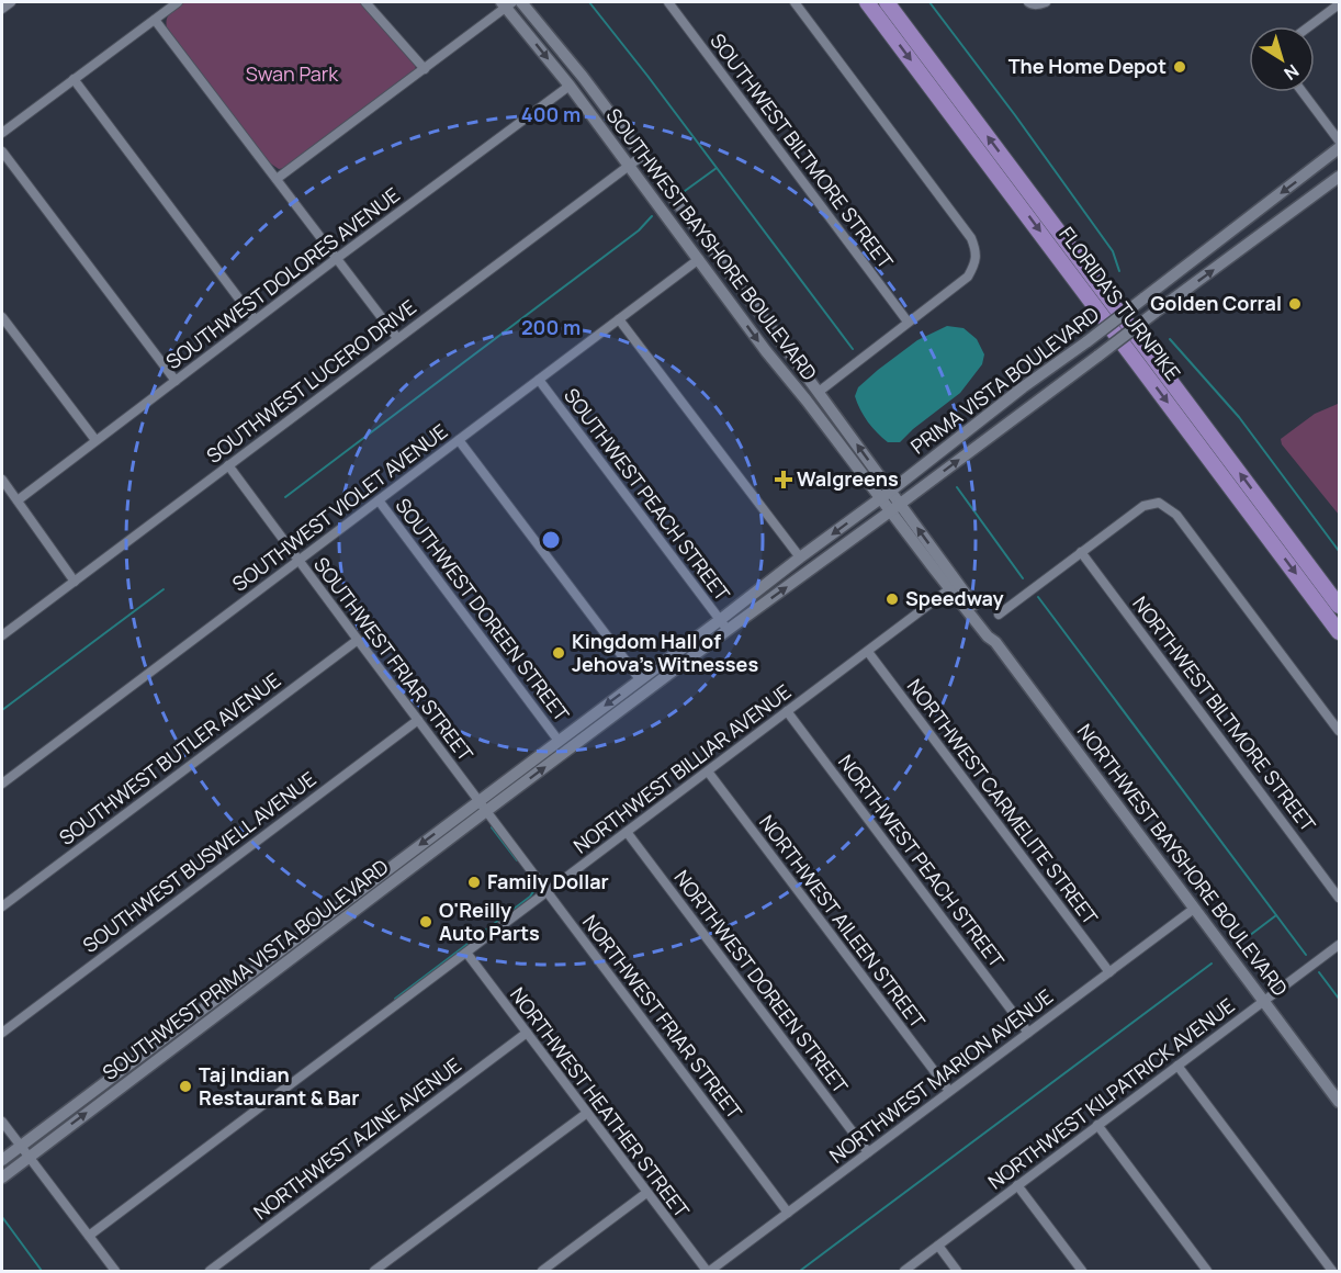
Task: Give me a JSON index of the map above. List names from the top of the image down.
{
  "streets": {
    "highway": ["FLORIDA'S TURNPIKE"],
    "main road": [
      "SOUTHWEST BAYSHORE BOULEVARD",
      "PRIMA VISTA BOULEVARD",
      "NORTHWEST BAYSHORE BOULEVARD",
      "SOUTHWEST PRIMA VISTA BOULEVARD"
    ],
    "street": [
      "SOUTHWEST BILTMORE STREET",
      "SOUTHWEST DOLORES AVENUE",
      "SOUTHWEST LUCERO DRIVE",
      "SOUTHWEST PEACH STREET",
      "SOUTHWEST VIOLET AVENUE",
      "SOUTHWEST DOREEN STREET",
      "SOUTHWEST FRIAR STREET",
      "NORTHWEST BILTMORE STREET",
      "SOUTHWEST BUTLER AVENUE",
      "NORTHWEST BILLIAR AVENUE",
      "NORTHWEST CARMELITE STREET",
      "NORTHWEST PEACH STREET",
      "SOUTHWEST BUSWELL AVENUE",
      "NORTHWEST AILEEN STREET",
      "NORTHWEST DOREEN STREET",
      "NORTHWEST FRIAR STREET",
      "NORTHWEST MARION AVENUE",
      "NORTHWEST KILPATRICK AVENUE",
      "NORTHWEST HEATHER STREET",
      "NORTHWEST AZINE AVENUE"
    ]
  },
  "crossings": [
    ["SOUTHWEST BAYSHORE BOULEVARD", "SOUTHWEST DOLORES AVENUE"],
    ["SOUTHWEST BAYSHORE BOULEVARD", "PRIMA VISTA BOULEVARD"],
    ["SOUTHWEST BAYSHORE BOULEVARD", "SOUTHWEST LUCERO DRIVE"],
    ["SOUTHWEST BAYSHORE BOULEVARD", "SOUTHWEST VIOLET AVENUE"],
    ["SOUTHWEST BAYSHORE BOULEVARD", "NORTHWEST BAYSHORE BOULEVARD"],
    ["PRIMA VISTA BOULEVARD", "SOUTHWEST PEACH STREET"],
    ["PRIMA VISTA BOULEVARD", "SOUTHWEST DOREEN STREET"],
    ["PRIMA VISTA BOULEVARD", "SOUTHWEST FRIAR STREET"],
    ["PRIMA VISTA BOULEVARD", "NORTHWEST BAYSHORE BOULEVARD"],
    ["PRIMA VISTA BOULEVARD", "SOUTHWEST PRIMA VISTA BOULEVARD"],
    ["PRIMA VISTA BOULEVARD", "NORTHWEST FRIAR STREET"],
    ["SOUTHWEST LUCERO DRIVE", "SOUTHWEST FRIAR STREET"],
    ["SOUTHWEST PEACH STREET", "SOUTHWEST VIOLET AVENUE"],
    ["SOUTHWEST VIOLET AVENUE", "SOUTHWEST DOREEN STREET"],
    ["SOUTHWEST VIOLET AVENUE", "SOUTHWEST FRIAR STREET"],
    ["SOUTHWEST FRIAR STREET", "SOUTHWEST BUTLER AVENUE"],
    ["SOUTHWEST FRIAR STREET", "SOUTHWEST BUSWELL AVENUE"],
    ["SOUTHWEST FRIAR STREET", "SOUTHWEST PRIMA VISTA BOULEVARD"],
    ["SOUTHWEST FRIAR STREET", "NORTHWEST FRIAR STREET"],
    ["NORTHWEST BILLIAR AVENUE", "NORTHWEST CARMELITE STREET"],
    ["NORTHWEST BILLIAR AVENUE", "NORTHWEST BAYSHORE BOULEVARD"],
    ["NORTHWEST BILLIAR AVENUE", "NORTHWEST PEACH STREET"],
    ["NORTHWEST BILLIAR AVENUE", "NORTHWEST AILEEN STREET"],
    ["NORTHWEST BILLIAR AVENUE", "NORTHWEST DOREEN STREET"],
    ["NORTHWEST BILLIAR AVENUE", "NORTHWEST FRIAR STREET"],
    ["NORTHWEST BILLIAR AVENUE", "NORTHWEST HEATHER STREET"],
    ["NORTHWEST CARMELITE STREET", "NORTHWEST MARION AVENUE"],
    ["NORTHWEST BAYSHORE BOULEVARD", "NORTHWEST MARION AVENUE"],
    ["NORTHWEST BAYSHORE BOULEVARD", "NORTHWEST KILPATRICK AVENUE"],
    ["NORTHWEST PEACH STREET", "NORTHWEST MARION AVENUE"],
    ["NORTHWEST AILEEN STREET", "NORTHWEST MARION AVENUE"],
    ["SOUTHWEST PRIMA VISTA BOULEVARD", "NORTHWEST FRIAR STREET"],
    ["NORTHWEST DOREEN STREET", "NORTHWEST MARION AVENUE"],
    ["NORTHWEST FRIAR STREET", "NORTHWEST MARION AVENUE"],
    ["NORTHWEST MARION AVENUE", "NORTHWEST HEATHER STREET"],
    ["NORTHWEST HEATHER STREET", "NORTHWEST AZINE AVENUE"]
  ],
  "parks": ["Swan Park"],
  "places": {
    "other": [
      "The Home Depot",
      "Golden Corral",
      "Speedway",
      "Kingdom Hall of Jehova's Witnesses",
      "Family Dollar",
      "O'Reilly Auto Parts",
      "Taj Indian Restaurant & Bar"
    ],
    "health": ["Walgreens"]
  },
  "north": "bottom right",
  "rings": ["400 m", "200 m"]
}
